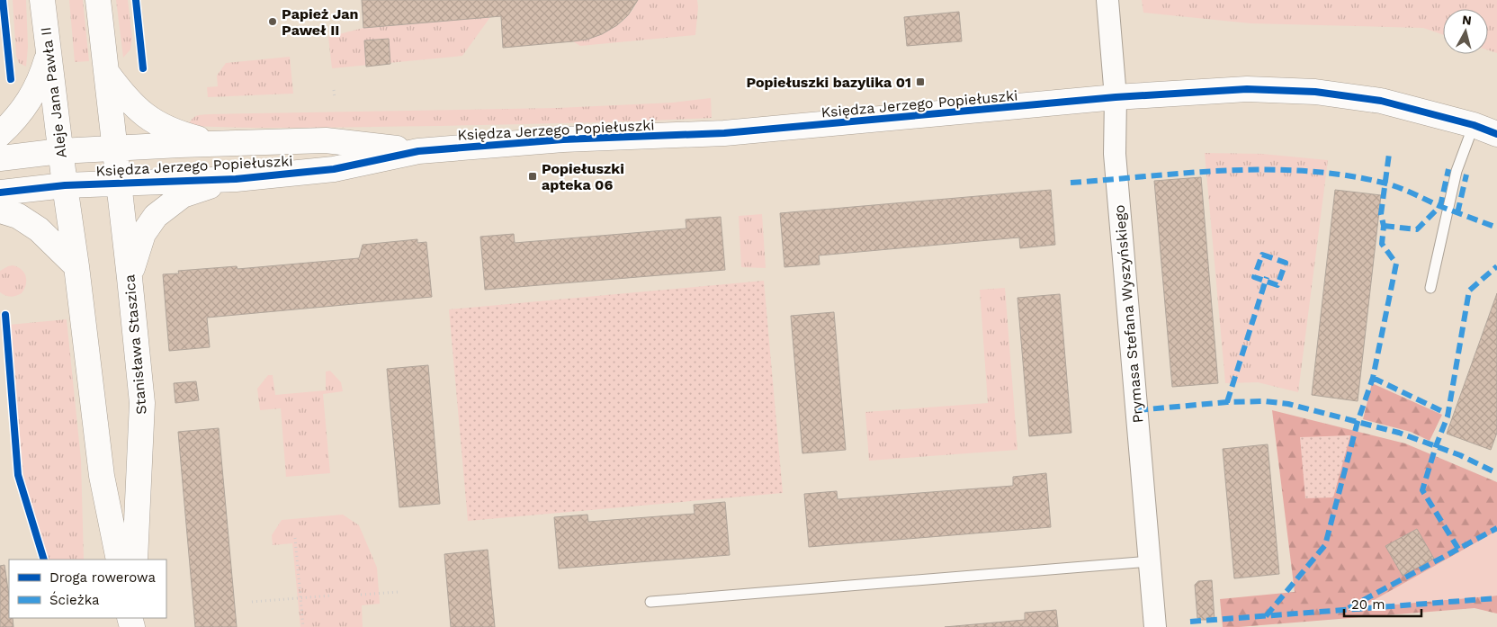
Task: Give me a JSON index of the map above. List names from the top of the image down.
{
  "streets": {
    "street": [
      "Aleje Jana Pawła II",
      "Księdza Jerzego Popiełuszki",
      "Prymasa Stefana Wyszyńskiego",
      "Stanisława Staszica"
    ]
  },
  "crossings": [
    ["Aleje Jana Pawła II", "Księdza Jerzego Popiełuszki"],
    ["Księdza Jerzego Popiełuszki", "Prymasa Stefana Wyszyńskiego"],
    ["Księdza Jerzego Popiełuszki", "Stanisława Staszica"]
  ],
  "places": {
    "other": ["Papież Jan Paweł II"],
    "transit": ["Popiełuszki bazylika 01", "Popiełuszki apteka 06"]
  },
  "legend": ["Droga rowerowa", "Ścieżka"],
  "scale_bar": "20 m",
  "north": "top"
}
